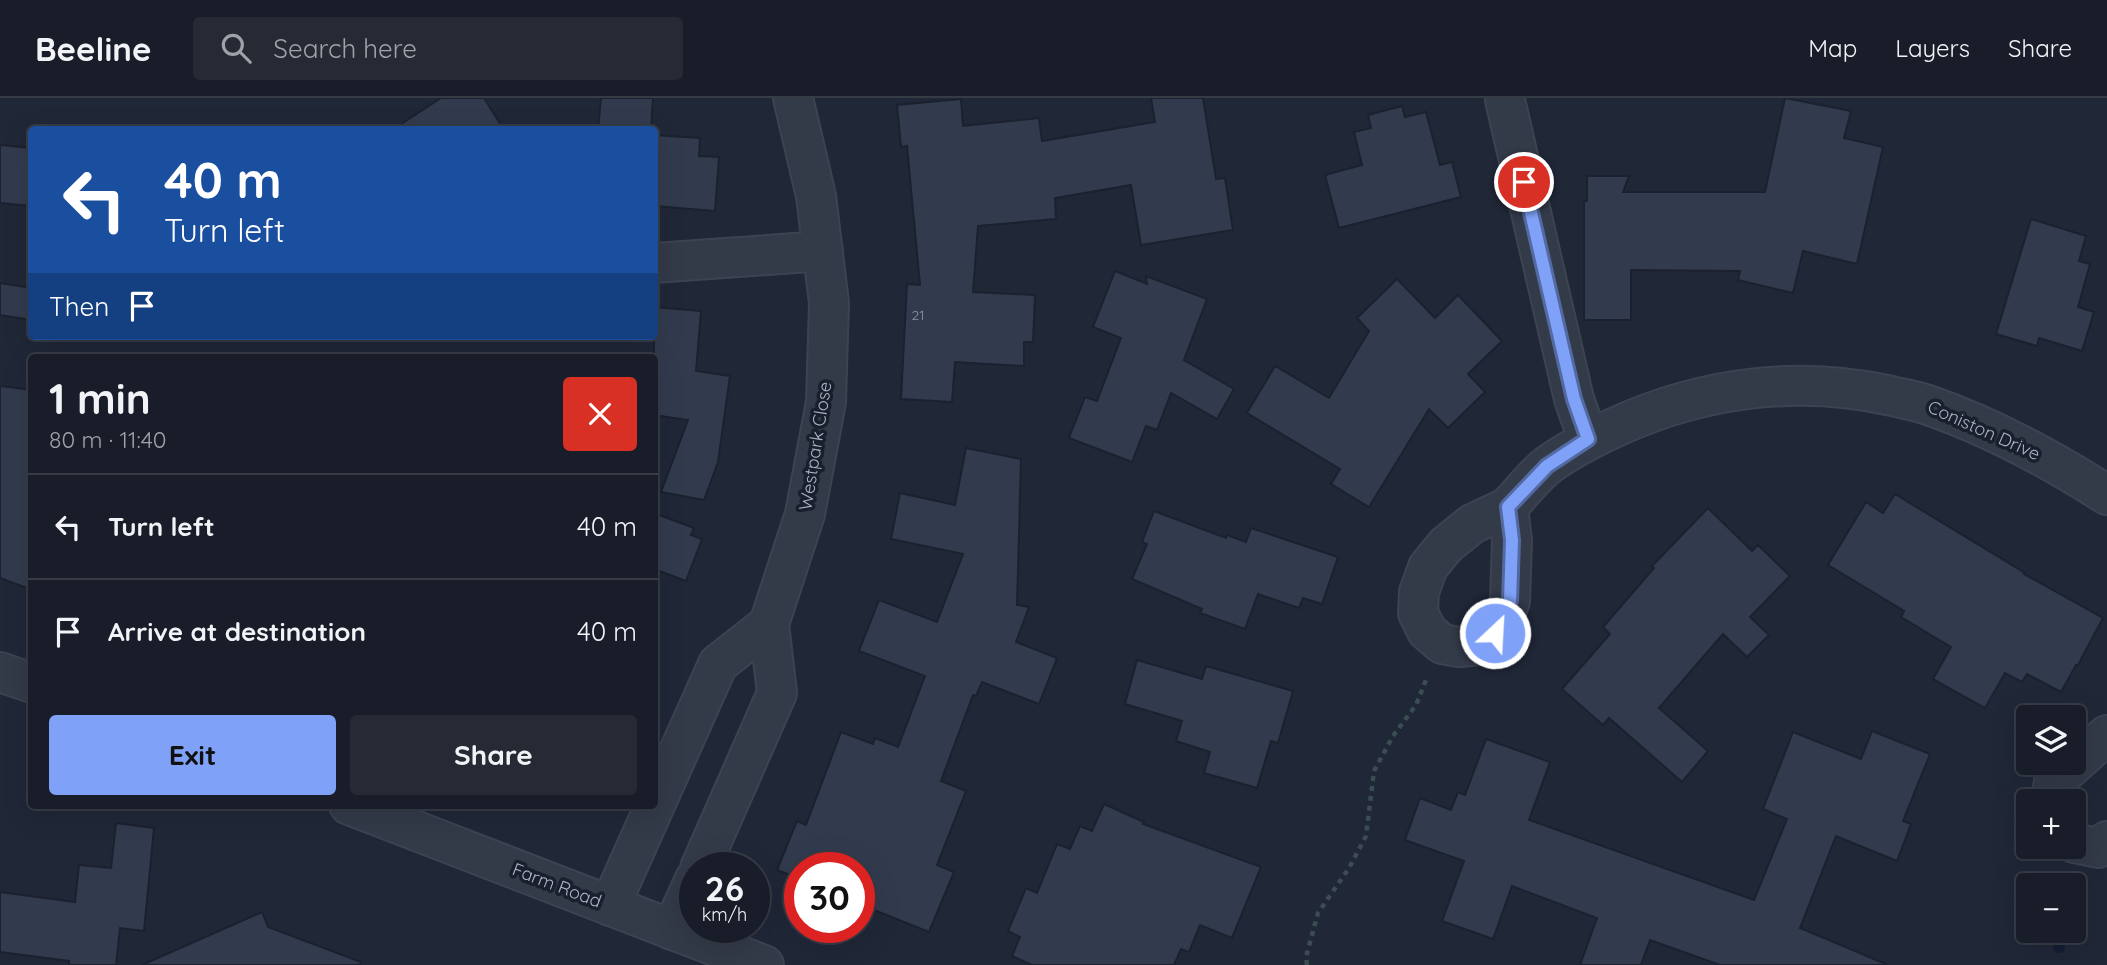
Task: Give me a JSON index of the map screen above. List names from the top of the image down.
{
  "streets": {
    "street": ["Coniston Drive", "Westpark Close", "Farm Road"]
  },
  "house_numbers": ["21"],
  "page": {
    "header": "Beeline",
    "search": "Search here",
    "nav": ["Map", "Layers", "Share"],
    "turn": ["40 m", "Turn left"],
    "then": "Then",
    "heading": ["1 min", "80 m · 11:40"],
    "list": [
      {
        "name": "Turn left",
        "value": "40 m"
      },
      {
        "name": "Arrive at destination",
        "value": "40 m"
      }
    ],
    "buttons": ["Exit", "Share"],
    "map_buttons": ["+", "−"],
    "speed": "26 km/h",
    "limit": "30"
  }
}
